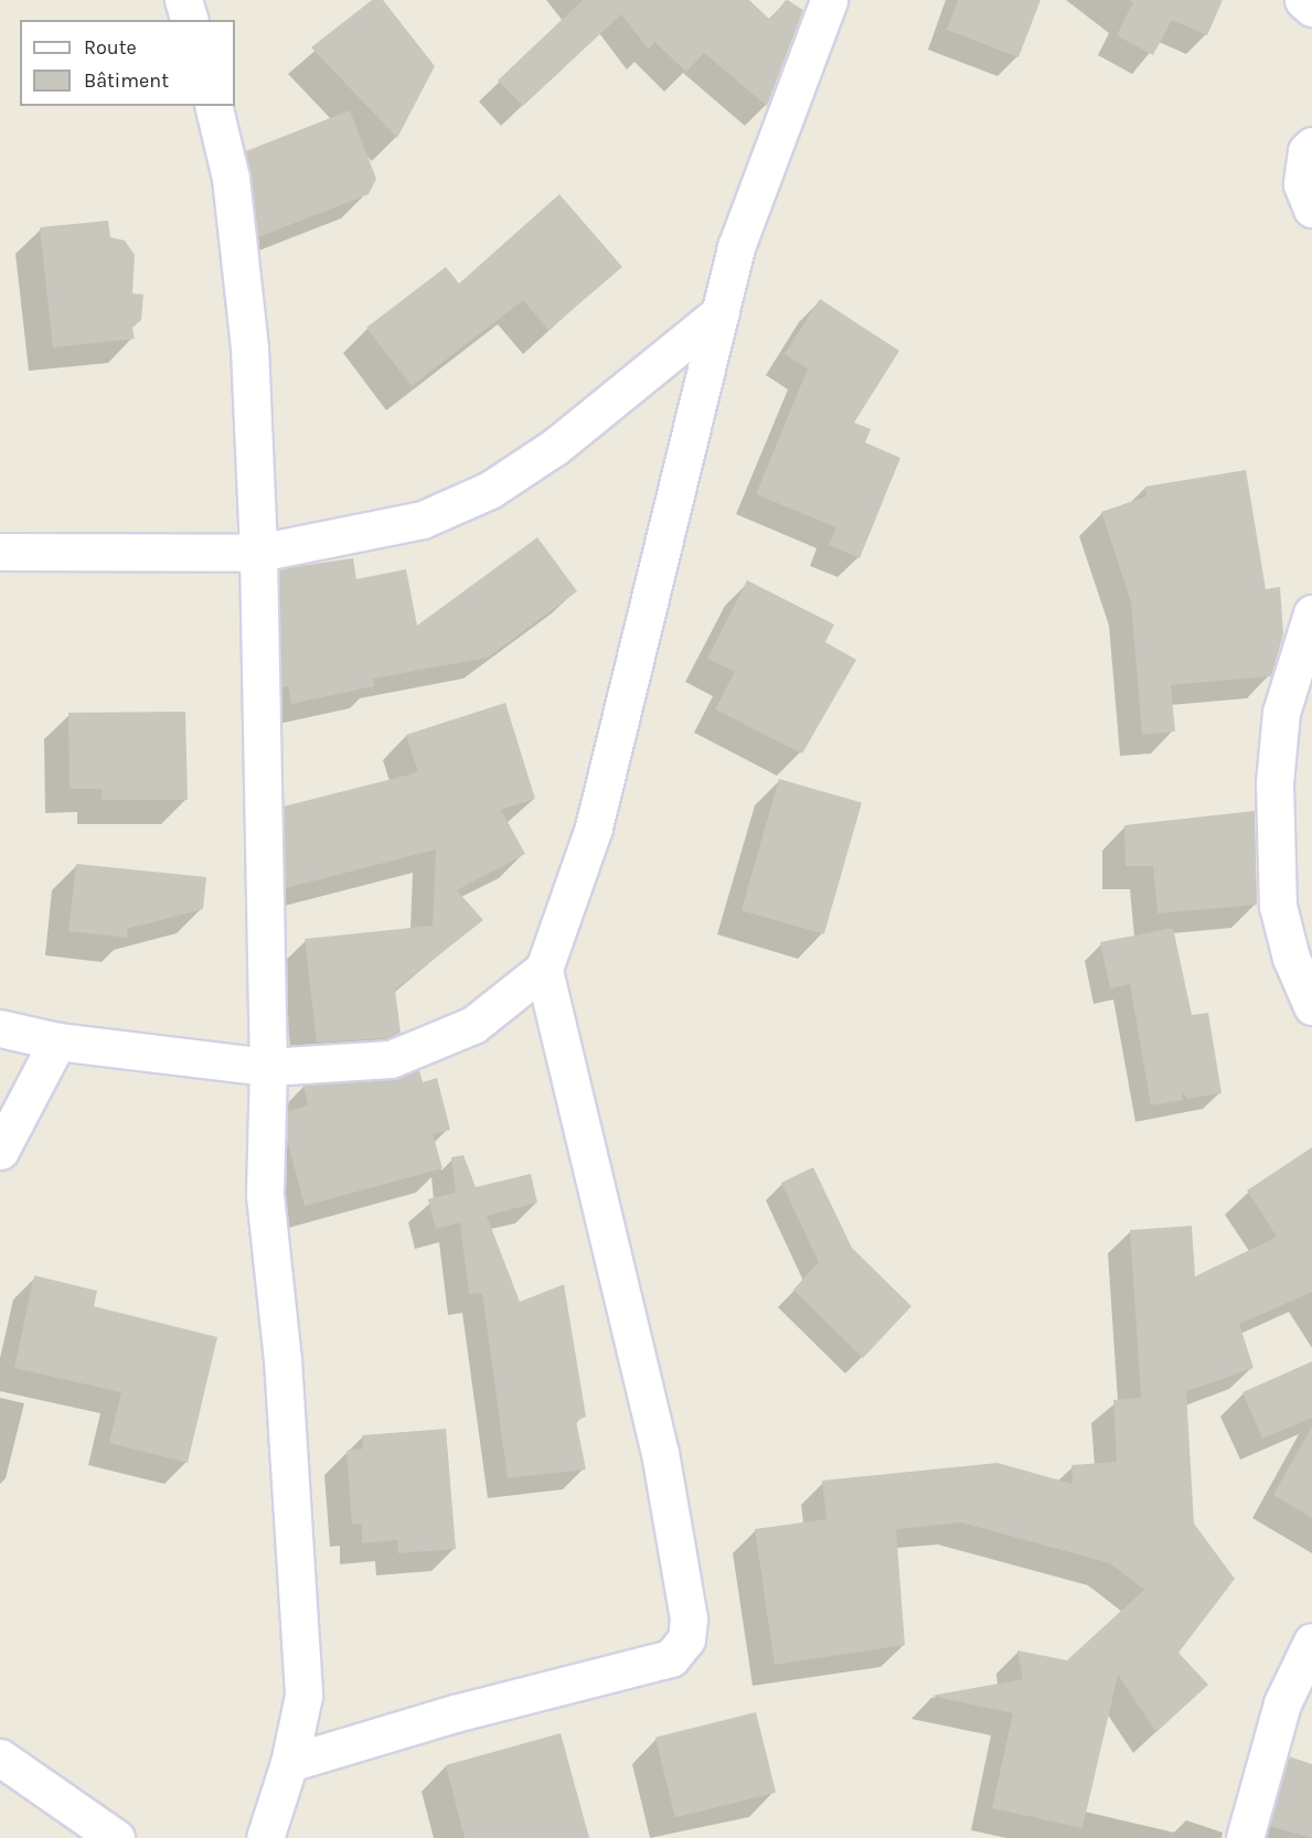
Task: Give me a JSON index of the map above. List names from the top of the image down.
{
  "legend": ["Route", "Bâtiment"]
}
